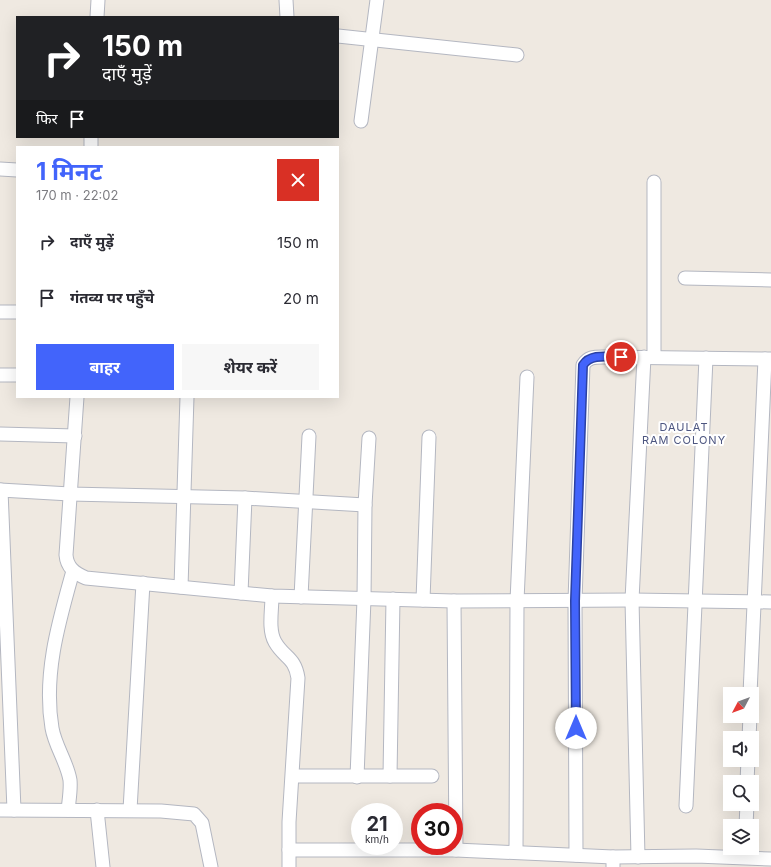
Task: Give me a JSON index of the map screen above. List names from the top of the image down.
{
  "districts": ["DAULAT RAM COLONY"],
  "north": "bottom left",
  "page": {
    "turn": ["150 m", "दाएँ मुड़ें"],
    "then": "फिर",
    "heading": ["1 मिनट", "170 m · 22:02"],
    "list": [
      {
        "name": "दाएँ मुड़ें",
        "value": "150 m"
      },
      {
        "name": "गंतव्य पर पहुँचे",
        "value": "20 m"
      }
    ],
    "buttons": ["बाहर", "शेयर करें"],
    "speed": "21 km/h",
    "limit": "30"
  }
}
